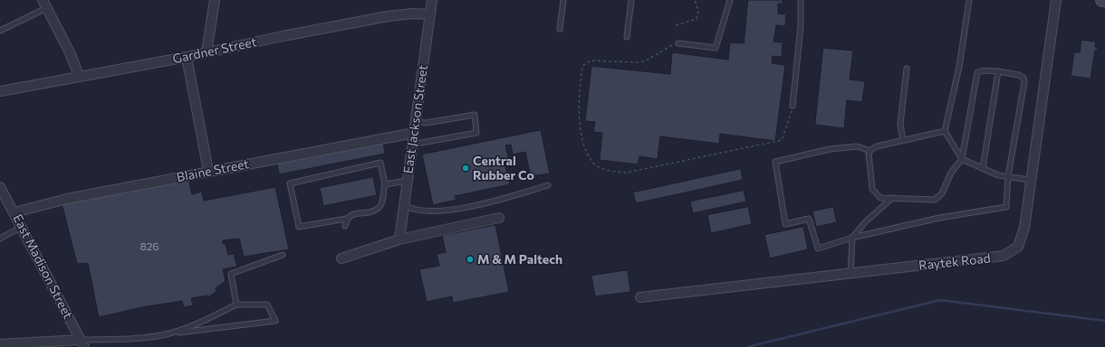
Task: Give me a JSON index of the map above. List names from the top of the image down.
{
  "streets": {
    "street": [
      "Gardner Street",
      "East Jackson Street",
      "Blaine Street",
      "Raytek Road",
      "East Madison Street"
    ]
  },
  "crossings": [
    ["Gardner Street", "East Jackson Street"],
    ["East Jackson Street", "Blaine Street"],
    ["Blaine Street", "East Madison Street"]
  ],
  "places": ["Central Rubber Co", "M & M Paltech"],
  "house_numbers": ["826"]
}
